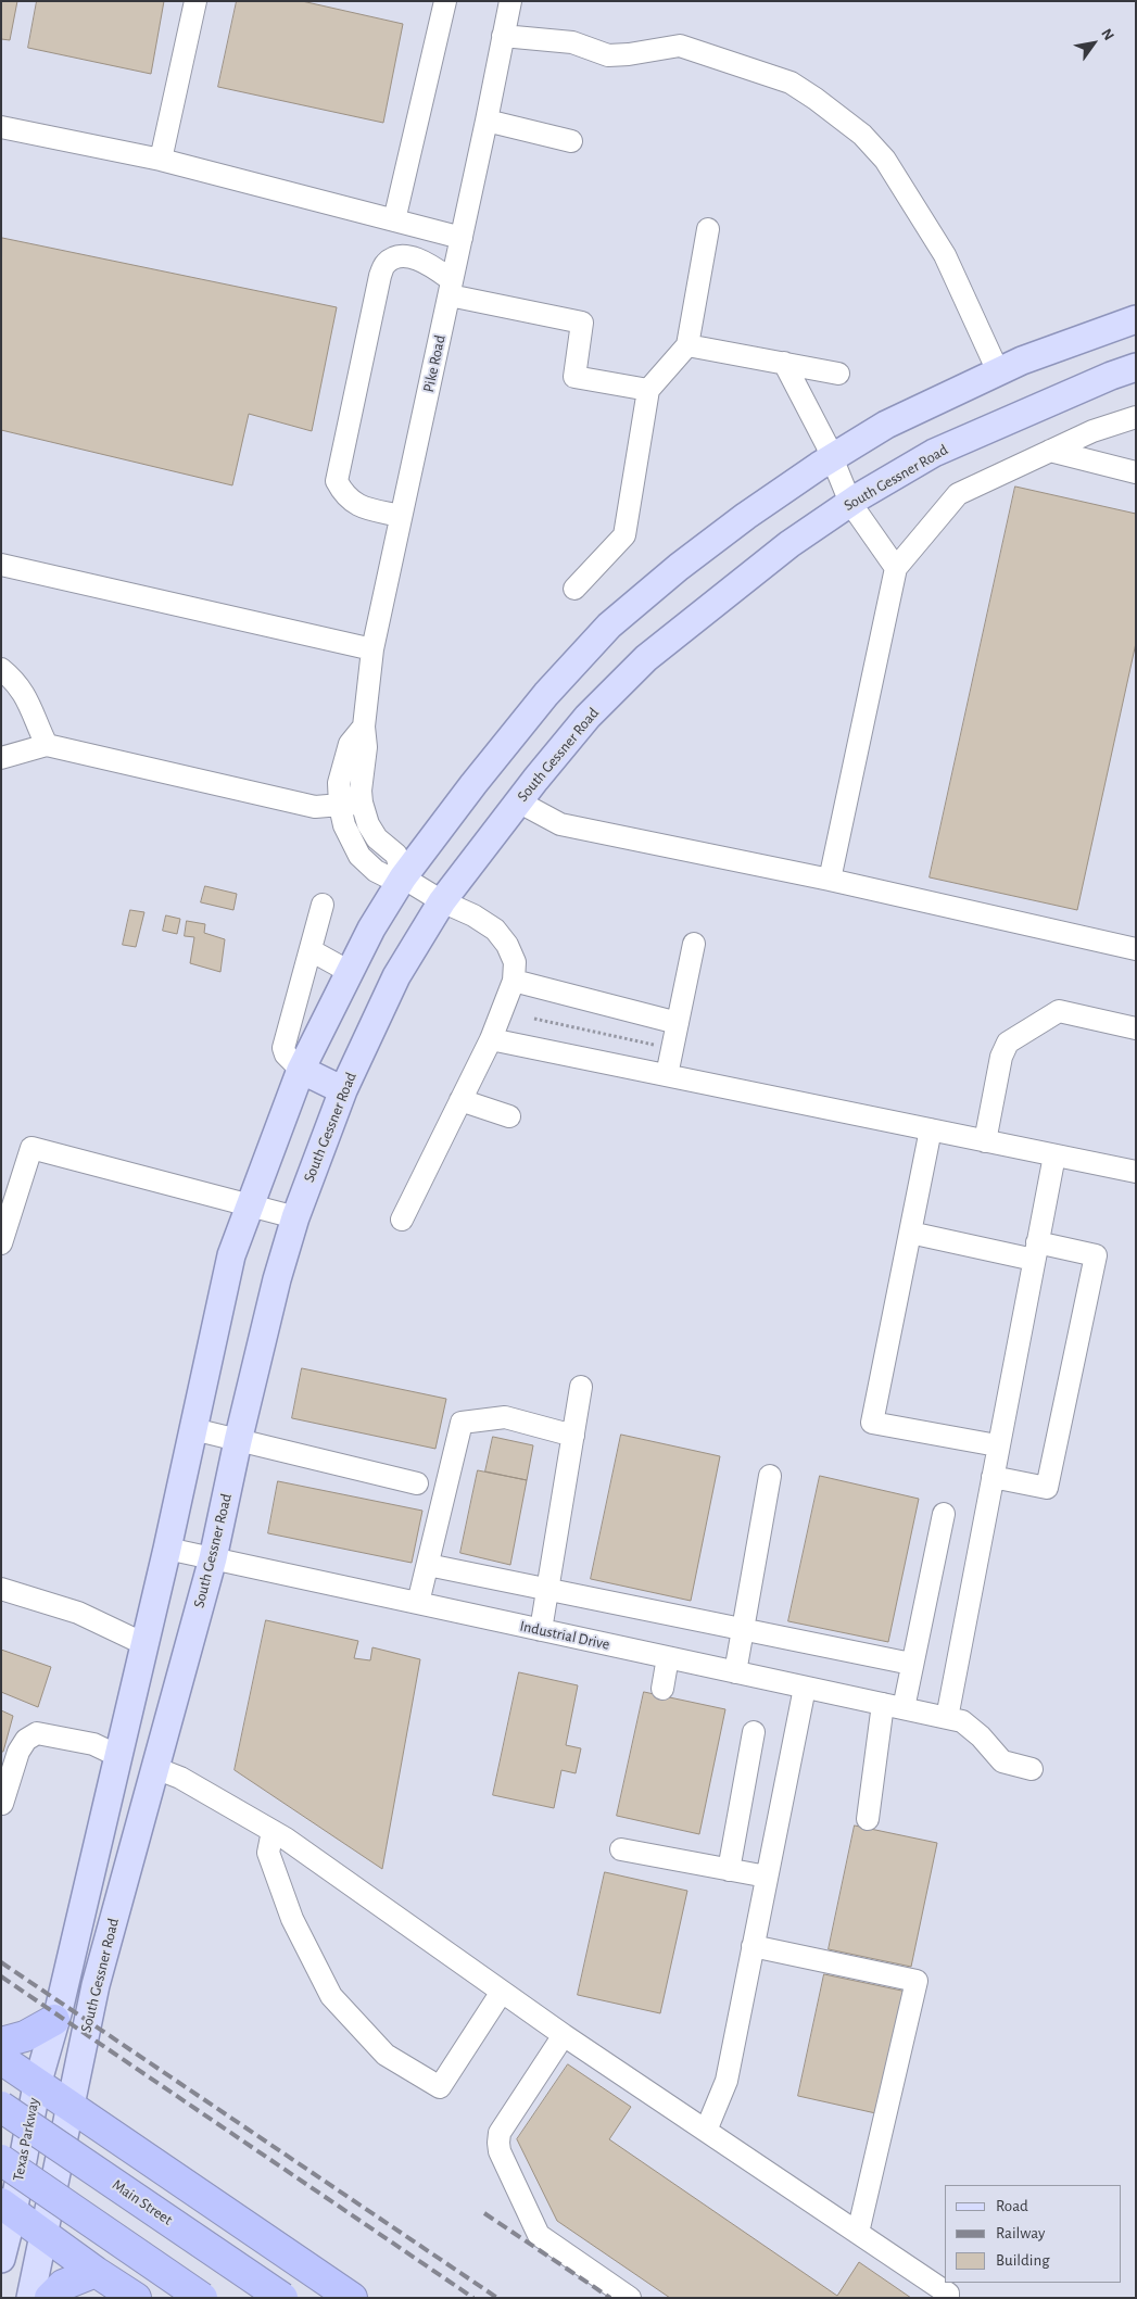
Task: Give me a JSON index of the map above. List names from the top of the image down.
{
  "streets": {
    "highway": ["Main Street"],
    "main road": ["South Gessner Road", "Texas Parkway"],
    "street": ["Pike Road", "Industrial Drive"]
  },
  "crossings": [
    ["Pike Road", "South Gessner Road"],
    ["South Gessner Road", "Industrial Drive"]
  ],
  "legend": ["Road", "Railway", "Building"],
  "north": "top right"
}
